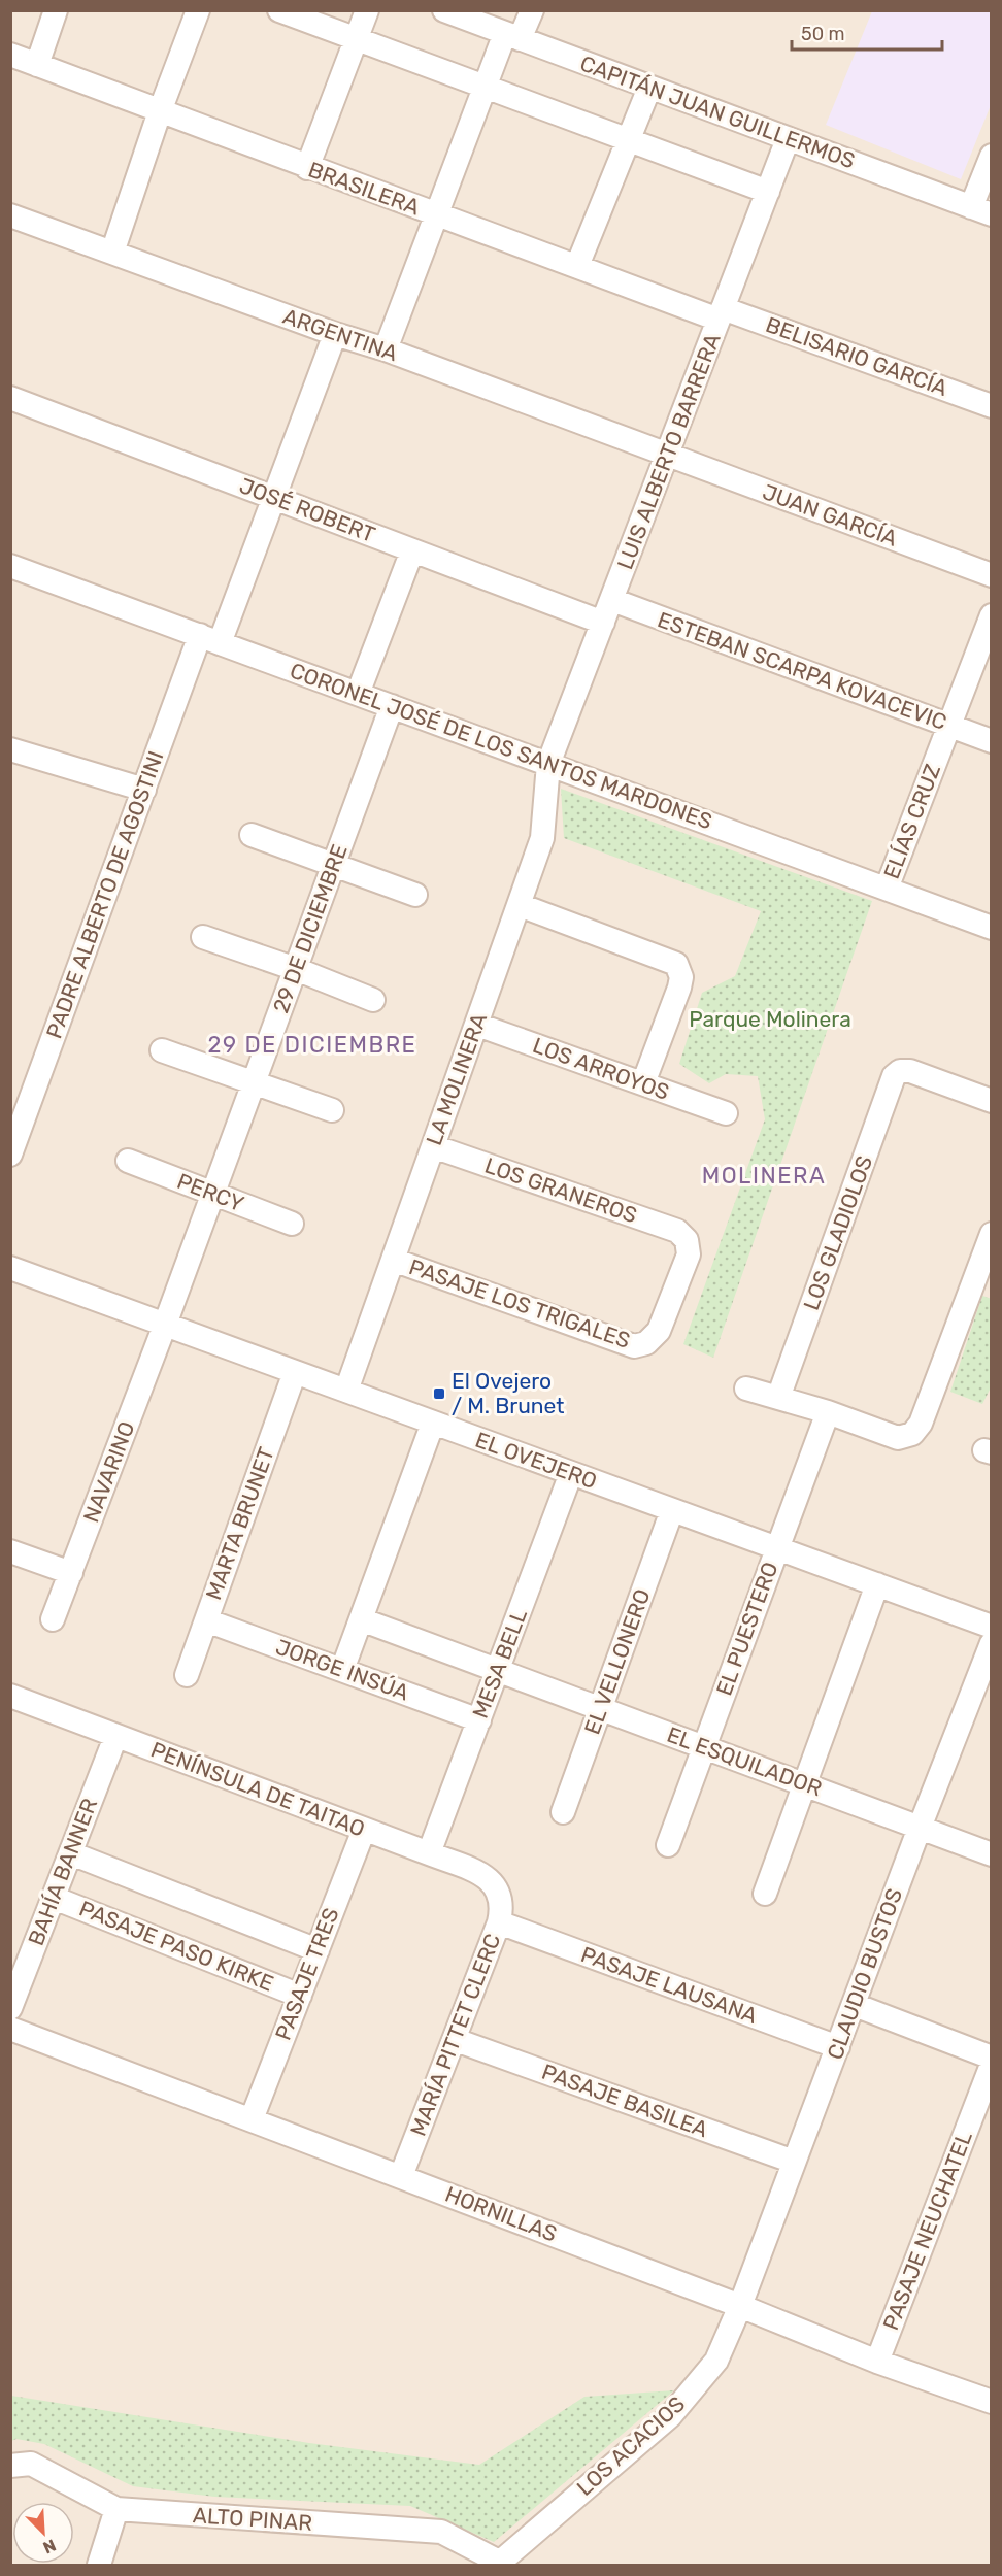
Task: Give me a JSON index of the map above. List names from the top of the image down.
{
  "streets": {
    "street": [
      "CAPITÁN JUAN GUILLERMOS",
      "BRASILERA",
      "ARGENTINA",
      "BELISARIO GARCÍA",
      "LUIS ALBERTO BARRERA",
      "JOSÉ ROBERT",
      "JUAN GARCÍA",
      "ESTEBAN SCARPA KOVACEVIC",
      "CORONEL JOSÉ DE LOS SANTOS MARDONES",
      "ELÍAS CRUZ",
      "PADRE ALBERTO DE AGOSTINI",
      "29 DE DICIEMBRE",
      "LOS ARROYOS",
      "LA MOLINERA",
      "LOS GRANEROS",
      "PERCY",
      "LOS GLADIOLOS",
      "PASAJE LOS TRIGALES",
      "EL OVEJERO",
      "NAVARINO",
      "MARTA BRUNET",
      "EL PUESTERO",
      "EL VELLONERO",
      "MESA BELL",
      "JORGE INSÚA",
      "EL ESQUILADOR",
      "PENÍNSULA DE TAITAO",
      "BAHÍA BANNER",
      "PASAJE PASO KIRKE",
      "PASAJE TRES",
      "CLAUDIO BUSTOS",
      "PASAJE LAUSANA",
      "MARÍA PITTET CLERC",
      "PASAJE BASILEA",
      "HORNILLAS",
      "PASAJE NEUCHATEL",
      "LOS ACACIOS",
      "ALTO PINAR"
    ]
  },
  "crossings": [
    ["CAPITÁN JUAN GUILLERMOS", "LUIS ALBERTO BARRERA"],
    ["BRASILERA", "BELISARIO GARCÍA"],
    ["BRASILERA", "LUIS ALBERTO BARRERA"],
    ["ARGENTINA", "LUIS ALBERTO BARRERA"],
    ["ARGENTINA", "JUAN GARCÍA"],
    ["ARGENTINA", "PADRE ALBERTO DE AGOSTINI"],
    ["BELISARIO GARCÍA", "LUIS ALBERTO BARRERA"],
    ["LUIS ALBERTO BARRERA", "JOSÉ ROBERT"],
    ["LUIS ALBERTO BARRERA", "JUAN GARCÍA"],
    ["LUIS ALBERTO BARRERA", "ESTEBAN SCARPA KOVACEVIC"],
    ["LUIS ALBERTO BARRERA", "CORONEL JOSÉ DE LOS SANTOS MARDONES"],
    ["LUIS ALBERTO BARRERA", "LA MOLINERA"],
    ["JOSÉ ROBERT", "PADRE ALBERTO DE AGOSTINI"],
    ["ESTEBAN SCARPA KOVACEVIC", "ELÍAS CRUZ"],
    ["CORONEL JOSÉ DE LOS SANTOS MARDONES", "ELÍAS CRUZ"],
    ["CORONEL JOSÉ DE LOS SANTOS MARDONES", "PADRE ALBERTO DE AGOSTINI"],
    ["CORONEL JOSÉ DE LOS SANTOS MARDONES", "29 DE DICIEMBRE"],
    ["CORONEL JOSÉ DE LOS SANTOS MARDONES", "LA MOLINERA"],
    ["29 DE DICIEMBRE", "PERCY"],
    ["29 DE DICIEMBRE", "EL OVEJERO"],
    ["29 DE DICIEMBRE", "NAVARINO"],
    ["LOS ARROYOS", "LA MOLINERA"],
    ["LA MOLINERA", "LOS GRANEROS"],
    ["LA MOLINERA", "PASAJE LOS TRIGALES"],
    ["LA MOLINERA", "EL OVEJERO"],
    ["LOS GRANEROS", "PASAJE LOS TRIGALES"],
    ["EL OVEJERO", "NAVARINO"],
    ["EL OVEJERO", "MARTA BRUNET"],
    ["EL OVEJERO", "EL PUESTERO"],
    ["EL OVEJERO", "EL VELLONERO"],
    ["EL OVEJERO", "MESA BELL"],
    ["MARTA BRUNET", "JORGE INSÚA"],
    ["EL PUESTERO", "EL ESQUILADOR"],
    ["EL VELLONERO", "EL ESQUILADOR"],
    ["MESA BELL", "JORGE INSÚA"],
    ["MESA BELL", "EL ESQUILADOR"],
    ["MESA BELL", "PENÍNSULA DE TAITAO"],
    ["EL ESQUILADOR", "CLAUDIO BUSTOS"],
    ["PENÍNSULA DE TAITAO", "BAHÍA BANNER"],
    ["PENÍNSULA DE TAITAO", "PASAJE TRES"],
    ["PENÍNSULA DE TAITAO", "MARÍA PITTET CLERC"],
    ["BAHÍA BANNER", "PASAJE PASO KIRKE"],
    ["PASAJE PASO KIRKE", "PASAJE TRES"],
    ["PASAJE TRES", "HORNILLAS"],
    ["CLAUDIO BUSTOS", "PASAJE LAUSANA"],
    ["CLAUDIO BUSTOS", "PASAJE BASILEA"],
    ["CLAUDIO BUSTOS", "HORNILLAS"],
    ["CLAUDIO BUSTOS", "LOS ACACIOS"],
    ["PASAJE LAUSANA", "MARÍA PITTET CLERC"],
    ["MARÍA PITTET CLERC", "PASAJE BASILEA"],
    ["MARÍA PITTET CLERC", "HORNILLAS"],
    ["HORNILLAS", "PASAJE NEUCHATEL"],
    ["HORNILLAS", "LOS ACACIOS"],
    ["LOS ACACIOS", "ALTO PINAR"]
  ],
  "districts": ["29 DE DICIEMBRE", "MOLINERA"],
  "parks": ["Parque Molinera"],
  "places": {
    "transit": ["El Ovejero / M. Brunet"]
  },
  "scale_bar": "50 m",
  "north": "bottom right"
}
